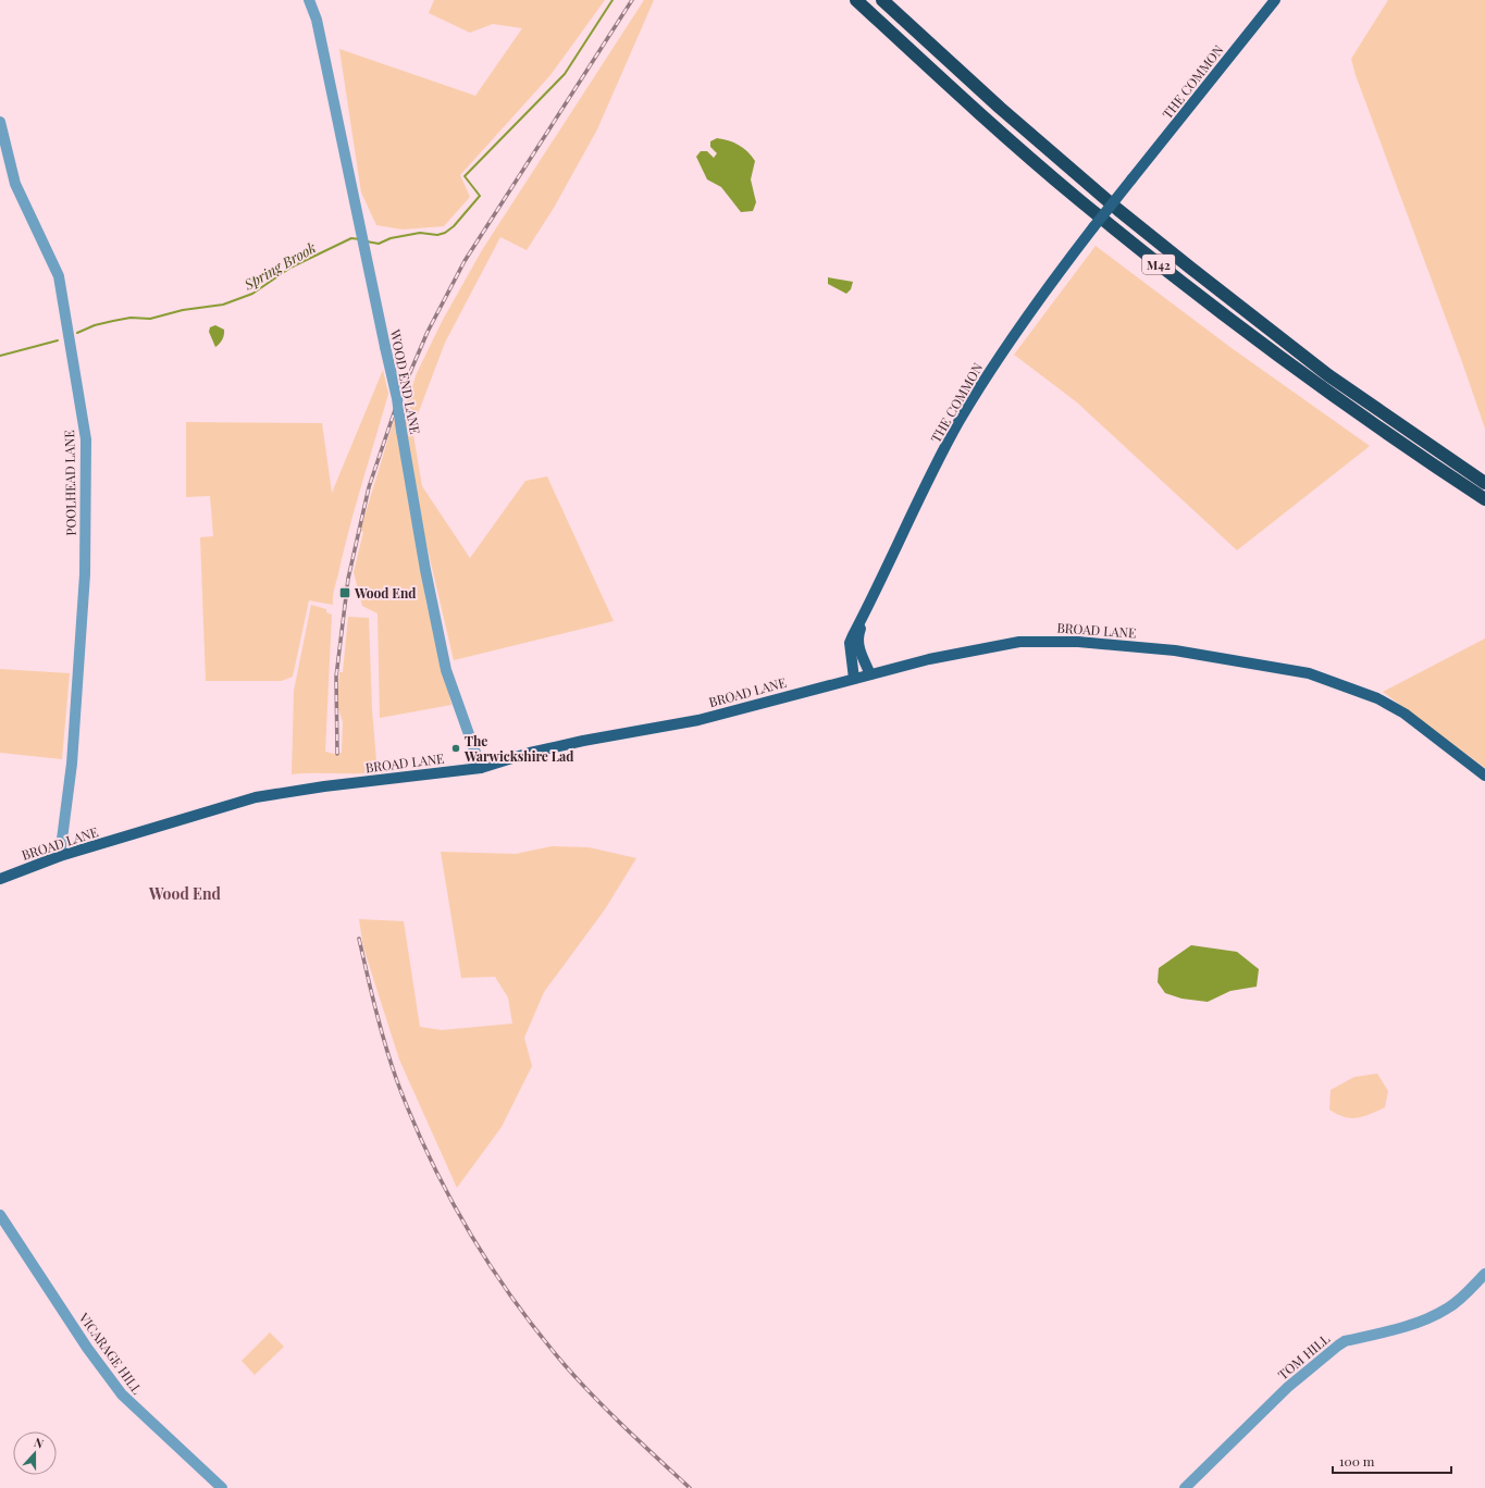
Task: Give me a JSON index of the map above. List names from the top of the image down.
{
  "streets": {
    "highway": ["M42"],
    "main road": ["THE COMMON", "BROAD LANE"],
    "street": [
      "WOOD END LANE",
      "POOLHEAD LANE",
      "VICARAGE HILL",
      "TOM HILL"
    ]
  },
  "crossings": [
    ["THE COMMON", "BROAD LANE"],
    ["WOOD END LANE", "BROAD LANE"],
    ["POOLHEAD LANE", "BROAD LANE"]
  ],
  "districts": ["Wood End"],
  "water": ["Spring Brook"],
  "places": {
    "transit": ["Wood End"],
    "other": ["The Warwickshire Lad"]
  },
  "scale_bar": "100 m",
  "north": "top"
}
